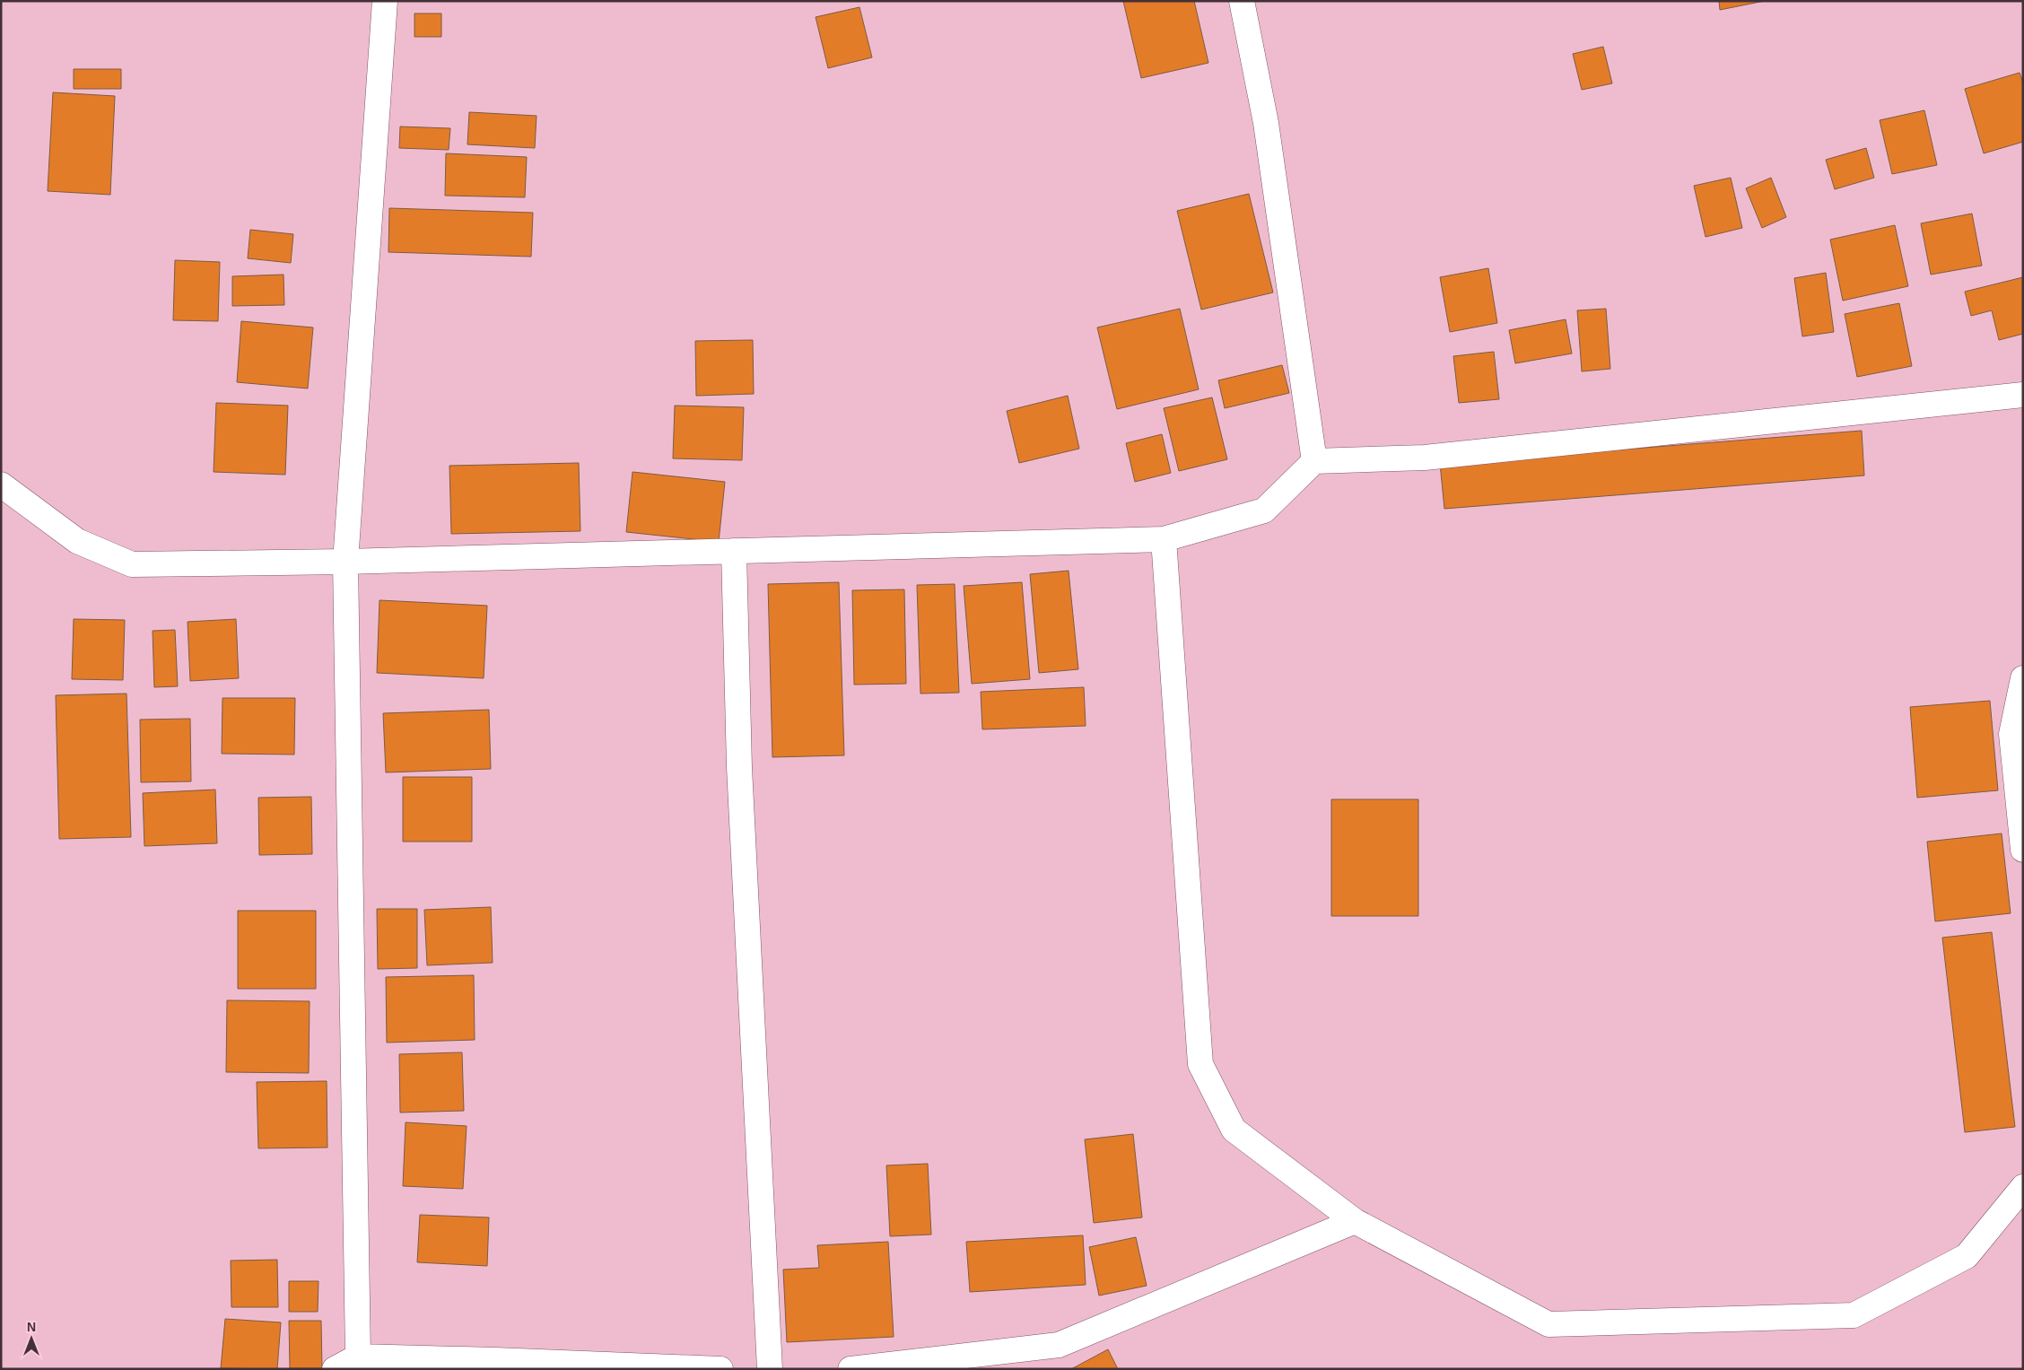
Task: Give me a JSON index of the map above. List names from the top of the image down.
{
  "north": "top"
}
